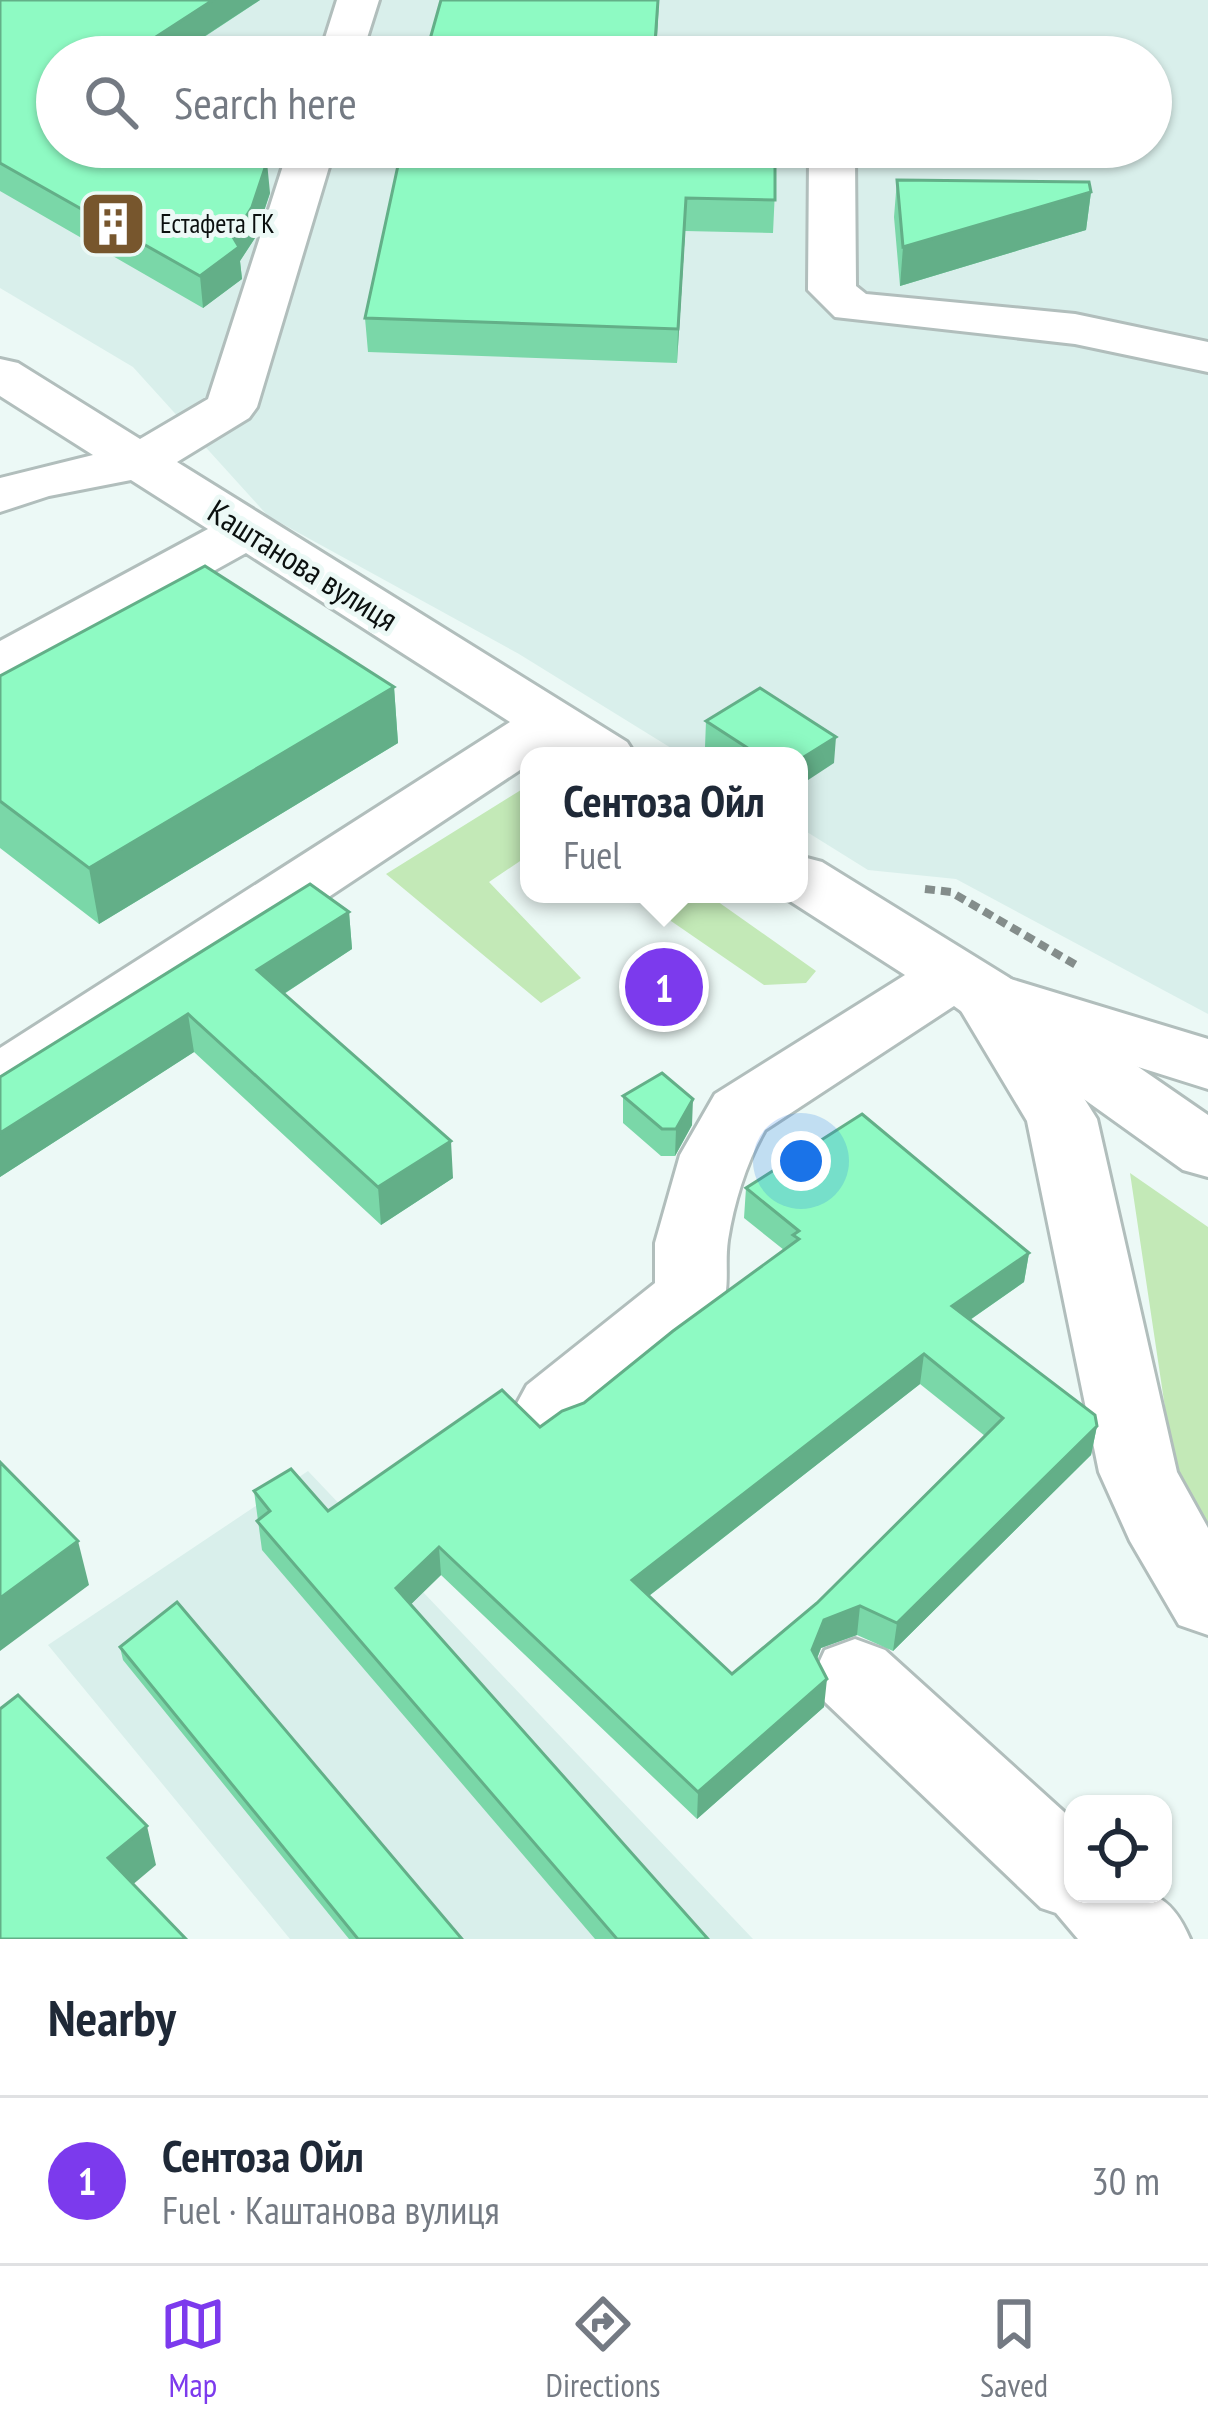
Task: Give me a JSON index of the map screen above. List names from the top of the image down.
{
  "streets": {
    "street": ["Каштанова вулиця"]
  },
  "places": {
    "building": ["Естафета ГК"]
  },
  "page": {
    "search": "Search here",
    "popup": ["Сентоза Ойл", "Fuel"],
    "pins": "1",
    "heading": "Nearby",
    "list": [
      {
        "mark": "1",
        "name": "Сентоза Ойл",
        "note": "Fuel · Каштанова вулиця",
        "value": "30 m"
      }
    ],
    "nav": ["Map", "Directions", "Saved"]
  }
}
